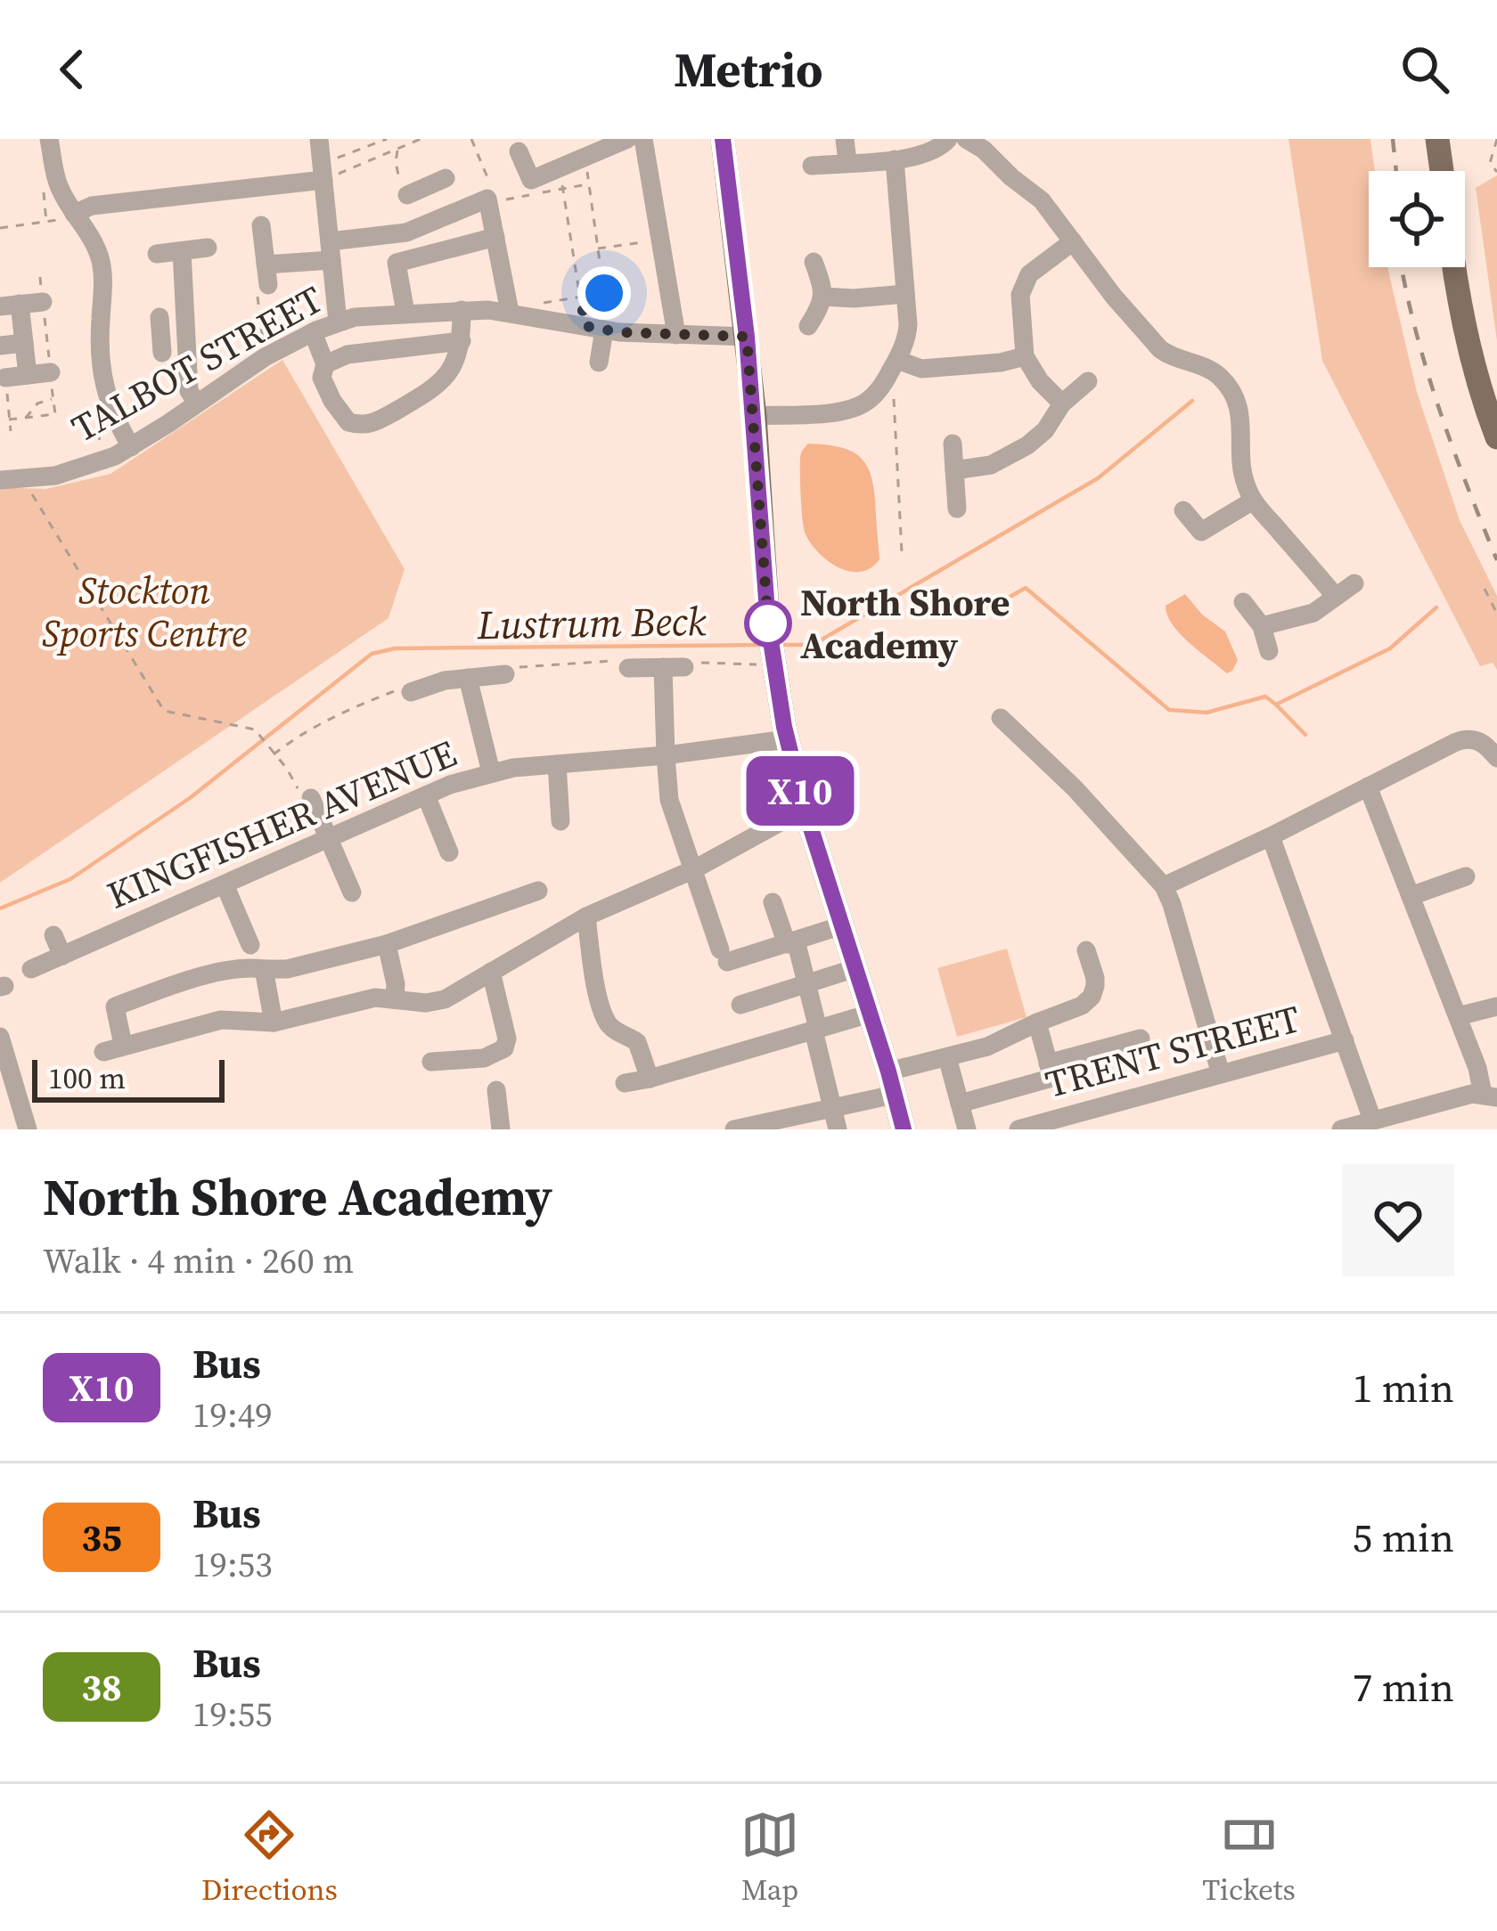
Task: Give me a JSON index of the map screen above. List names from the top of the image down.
{
  "streets": {
    "street": ["TALBOT STREET", "KINGFISHER AVENUE", "TRENT STREET"]
  },
  "water": ["Lustrum Beck"],
  "parks": ["Stockton Sports Centre"],
  "places": ["North Shore Academy"],
  "lines": ["bus line X10"],
  "scale_bar": "100 m",
  "page": {
    "header": "Metrio",
    "on_map": "X10",
    "scale": "100 m",
    "heading": ["North Shore Academy", "Walk · 4 min · 260 m"],
    "list": [
      {
        "mark": "X10",
        "name": "Bus",
        "note": "19:49",
        "value": "1 min"
      },
      {
        "mark": "35",
        "name": "Bus",
        "note": "19:53",
        "value": "5 min"
      },
      {
        "mark": "38",
        "name": "Bus",
        "note": "19:55",
        "value": "7 min"
      }
    ],
    "tabs": ["Directions", "Map", "Tickets"]
  }
}
